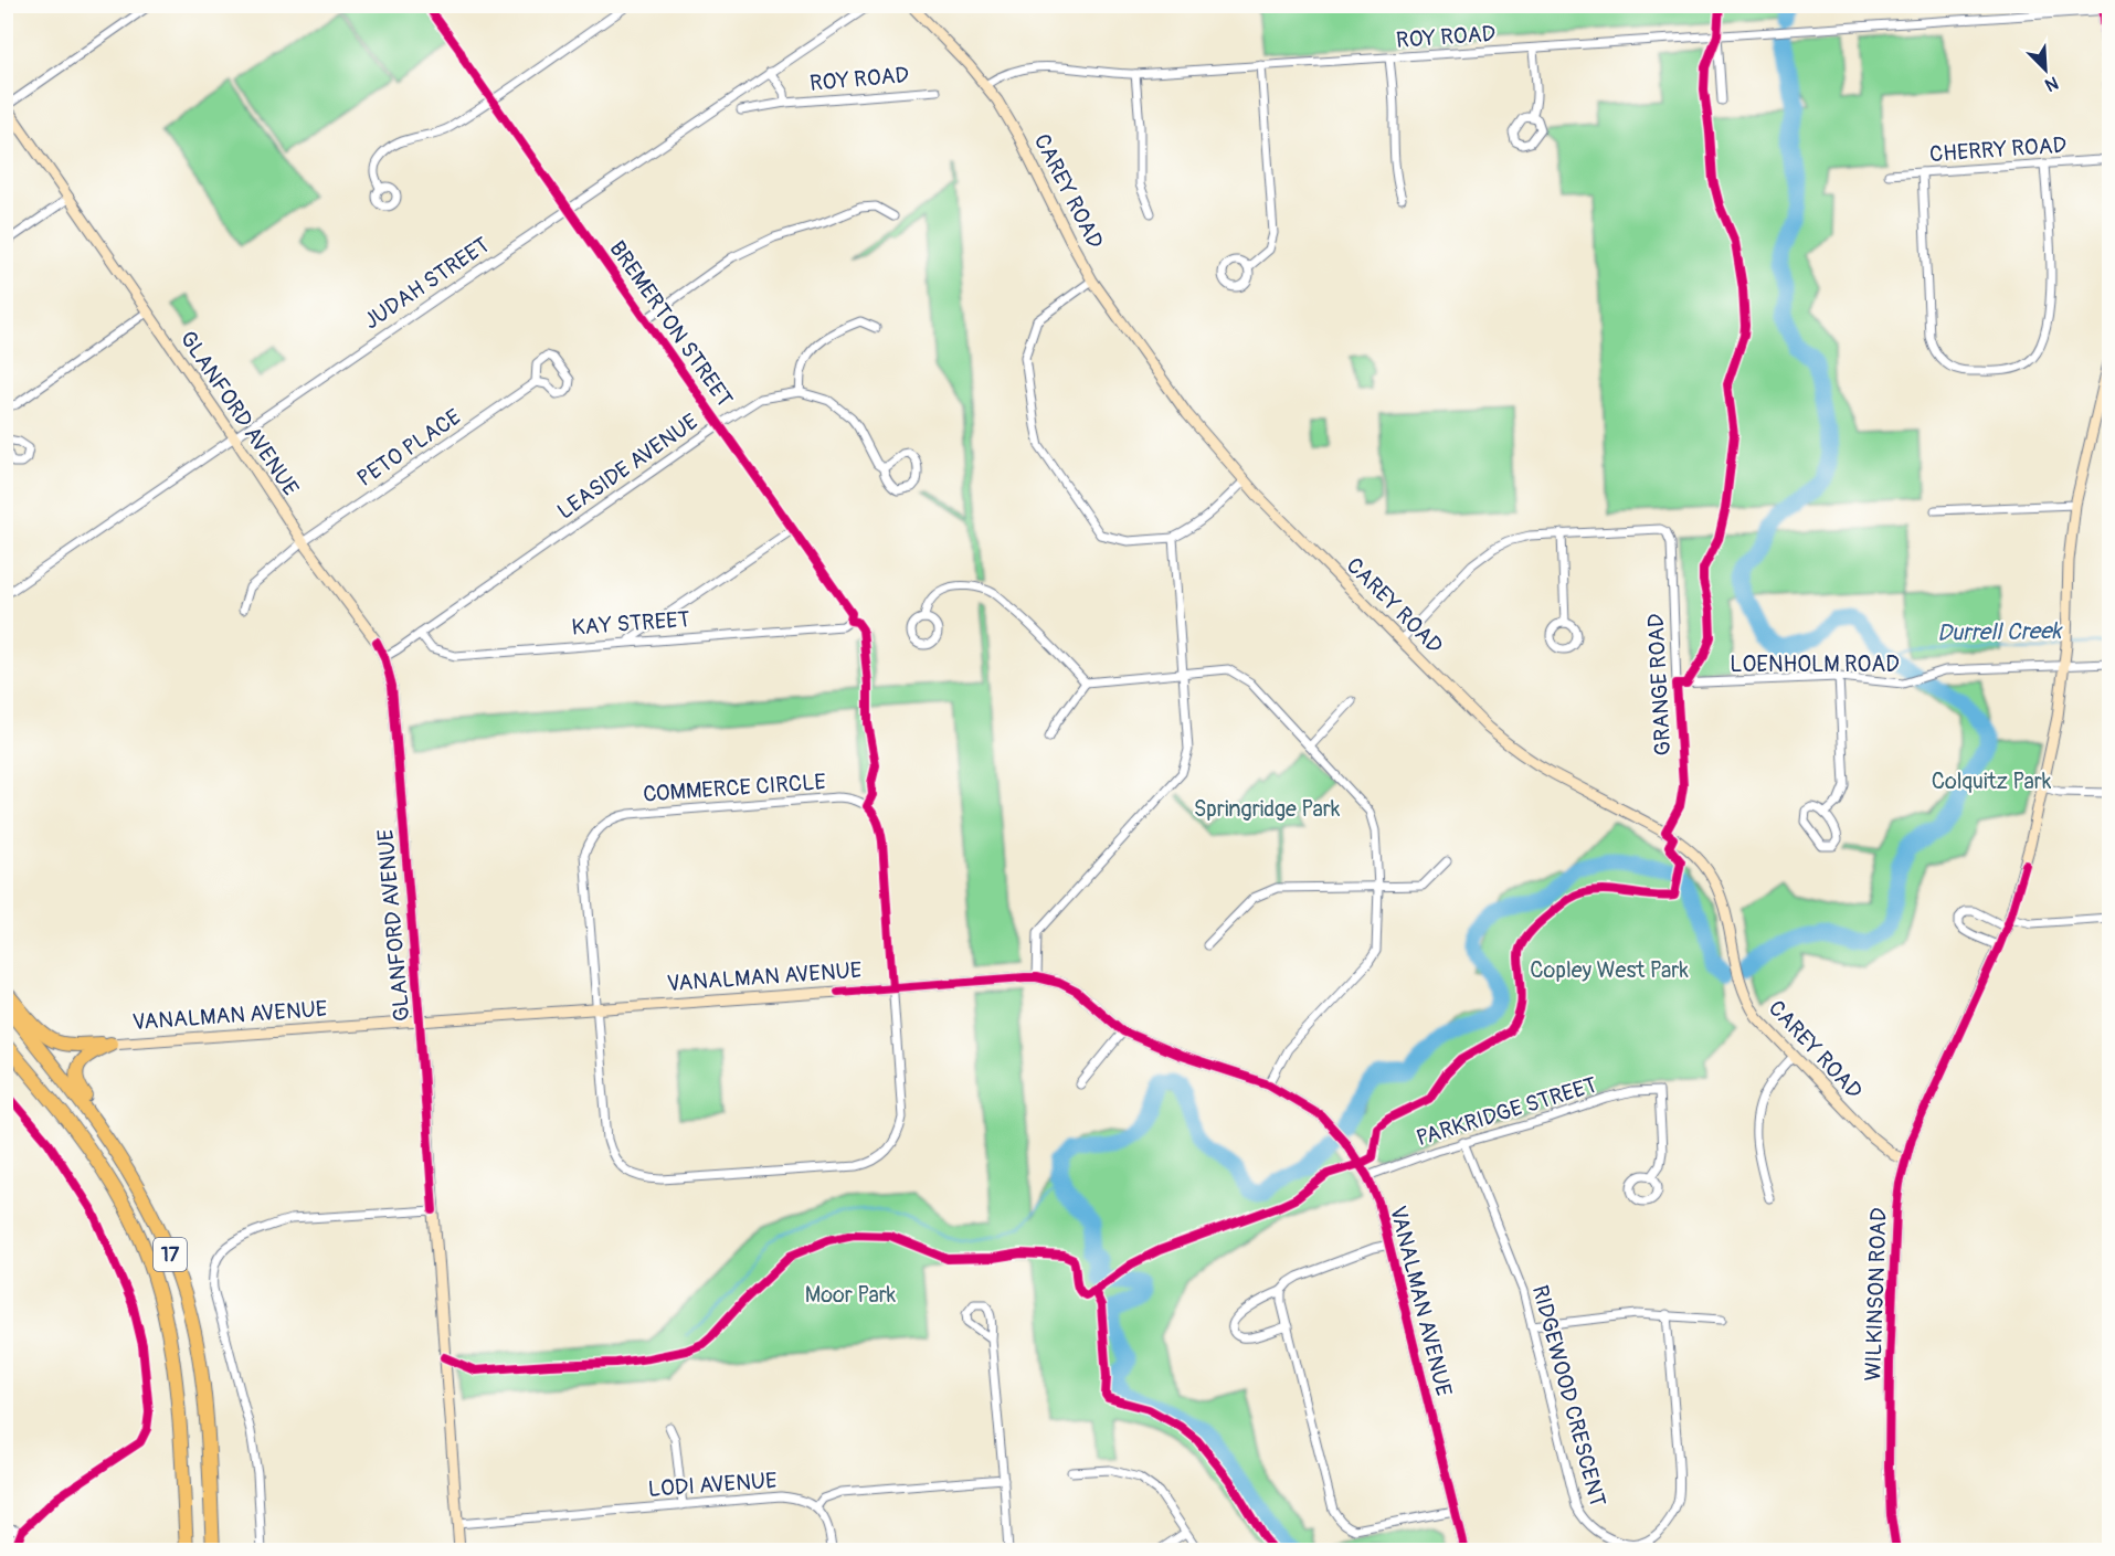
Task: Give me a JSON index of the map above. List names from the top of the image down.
{
  "streets": {
    "highway": ["17"],
    "main road": [
      "CAREY ROAD",
      "GLANFORD AVENUE",
      "VANALMAN AVENUE",
      "WILKINSON ROAD"
    ],
    "street": [
      "ROY ROAD",
      "CHERRY ROAD",
      "JUDAH STREET",
      "BREMERTON STREET",
      "PETO PLACE",
      "LEASIDE AVENUE",
      "KAY STREET",
      "LOENHOLM ROAD",
      "GRANGE ROAD",
      "COMMERCE CIRCLE",
      "PARKRIDGE STREET",
      "RIDGEWOOD CRESCENT",
      "LODI AVENUE"
    ]
  },
  "crossings": [
    ["ROY ROAD", "CAREY ROAD"],
    ["ROY ROAD", "JUDAH STREET"],
    ["CAREY ROAD", "GRANGE ROAD"],
    ["CAREY ROAD", "WILKINSON ROAD"],
    ["JUDAH STREET", "BREMERTON STREET"],
    ["JUDAH STREET", "GLANFORD AVENUE"],
    ["BREMERTON STREET", "LEASIDE AVENUE"],
    ["BREMERTON STREET", "KAY STREET"],
    ["GLANFORD AVENUE", "PETO PLACE"],
    ["GLANFORD AVENUE", "LEASIDE AVENUE"],
    ["GLANFORD AVENUE", "VANALMAN AVENUE"],
    ["GLANFORD AVENUE", "LODI AVENUE"],
    ["LEASIDE AVENUE", "KAY STREET"],
    ["LOENHOLM ROAD", "GRANGE ROAD"],
    ["LOENHOLM ROAD", "WILKINSON ROAD"],
    ["COMMERCE CIRCLE", "VANALMAN AVENUE"],
    ["VANALMAN AVENUE", "PARKRIDGE STREET"],
    ["PARKRIDGE STREET", "RIDGEWOOD CRESCENT"]
  ],
  "water": ["Durrell Creek"],
  "parks": [
    "Colquitz Park",
    "Springridge Park",
    "Copley West Park",
    "Moor Park"
  ],
  "north": "bottom right"
}
